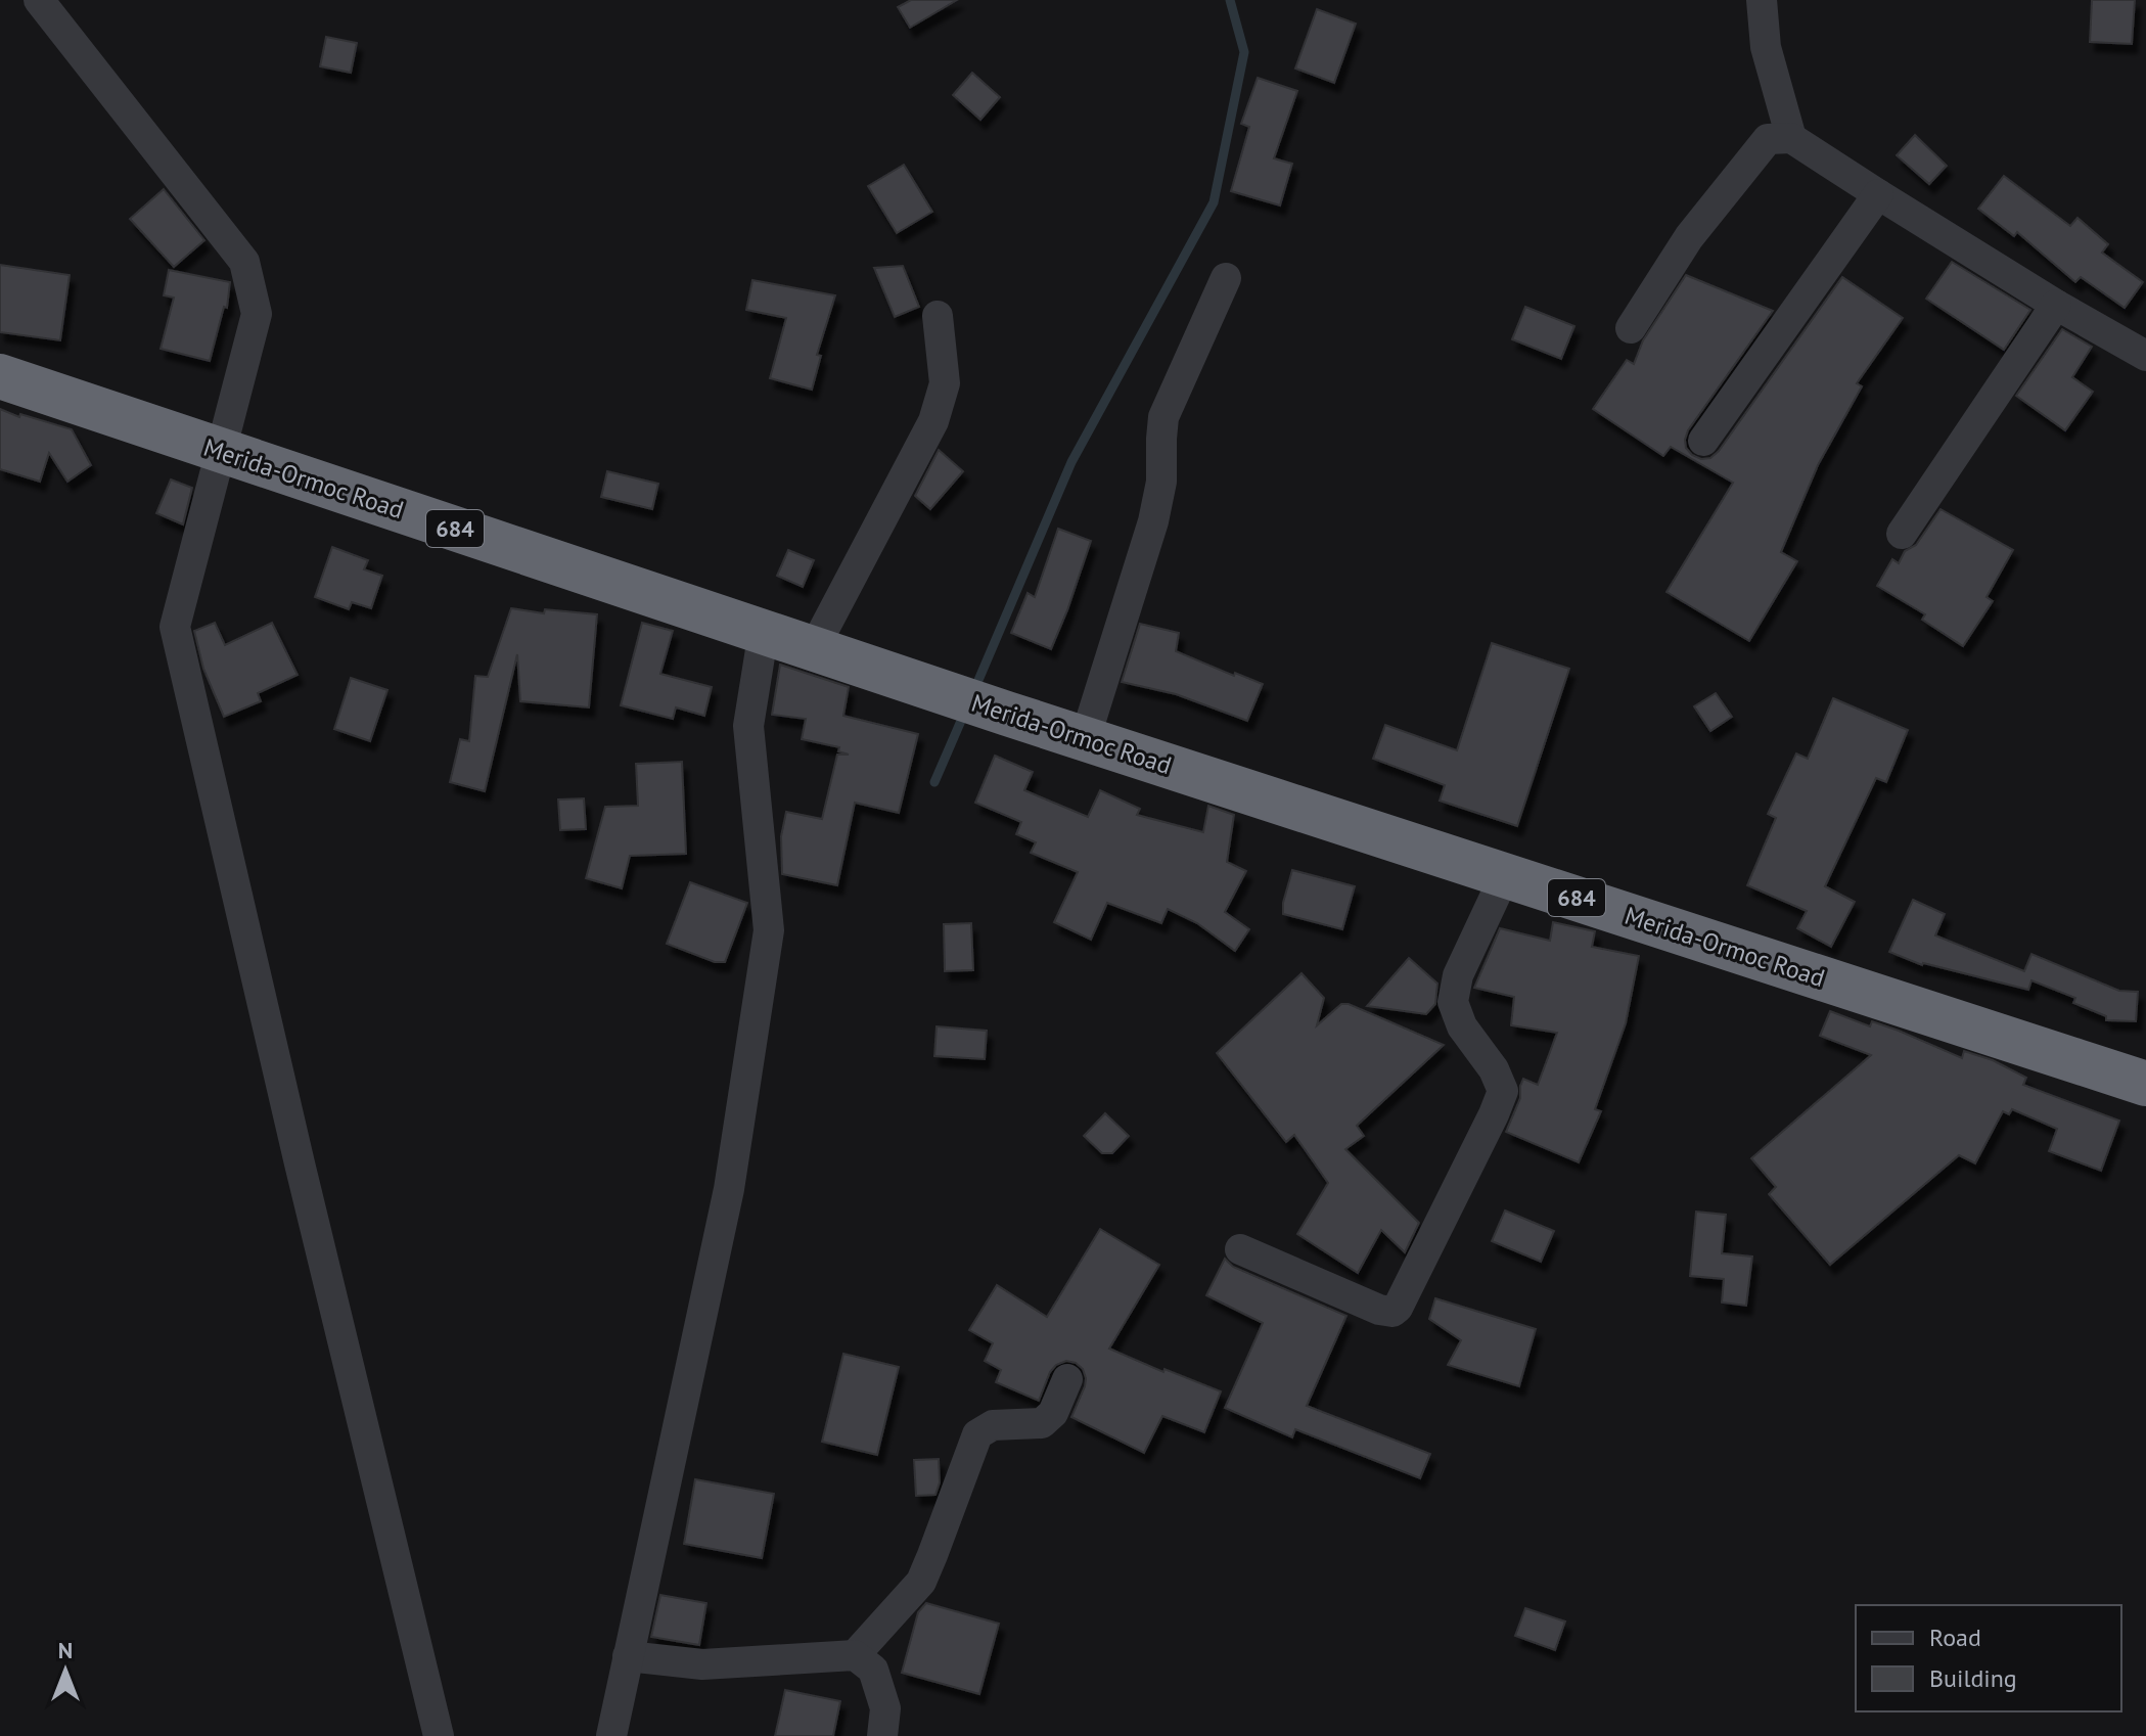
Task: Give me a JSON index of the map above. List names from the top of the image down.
{
  "streets": {
    "highway": ["Merida-Ormoc Road", "684"]
  },
  "legend": ["Road", "Building"],
  "north": "top"
}
